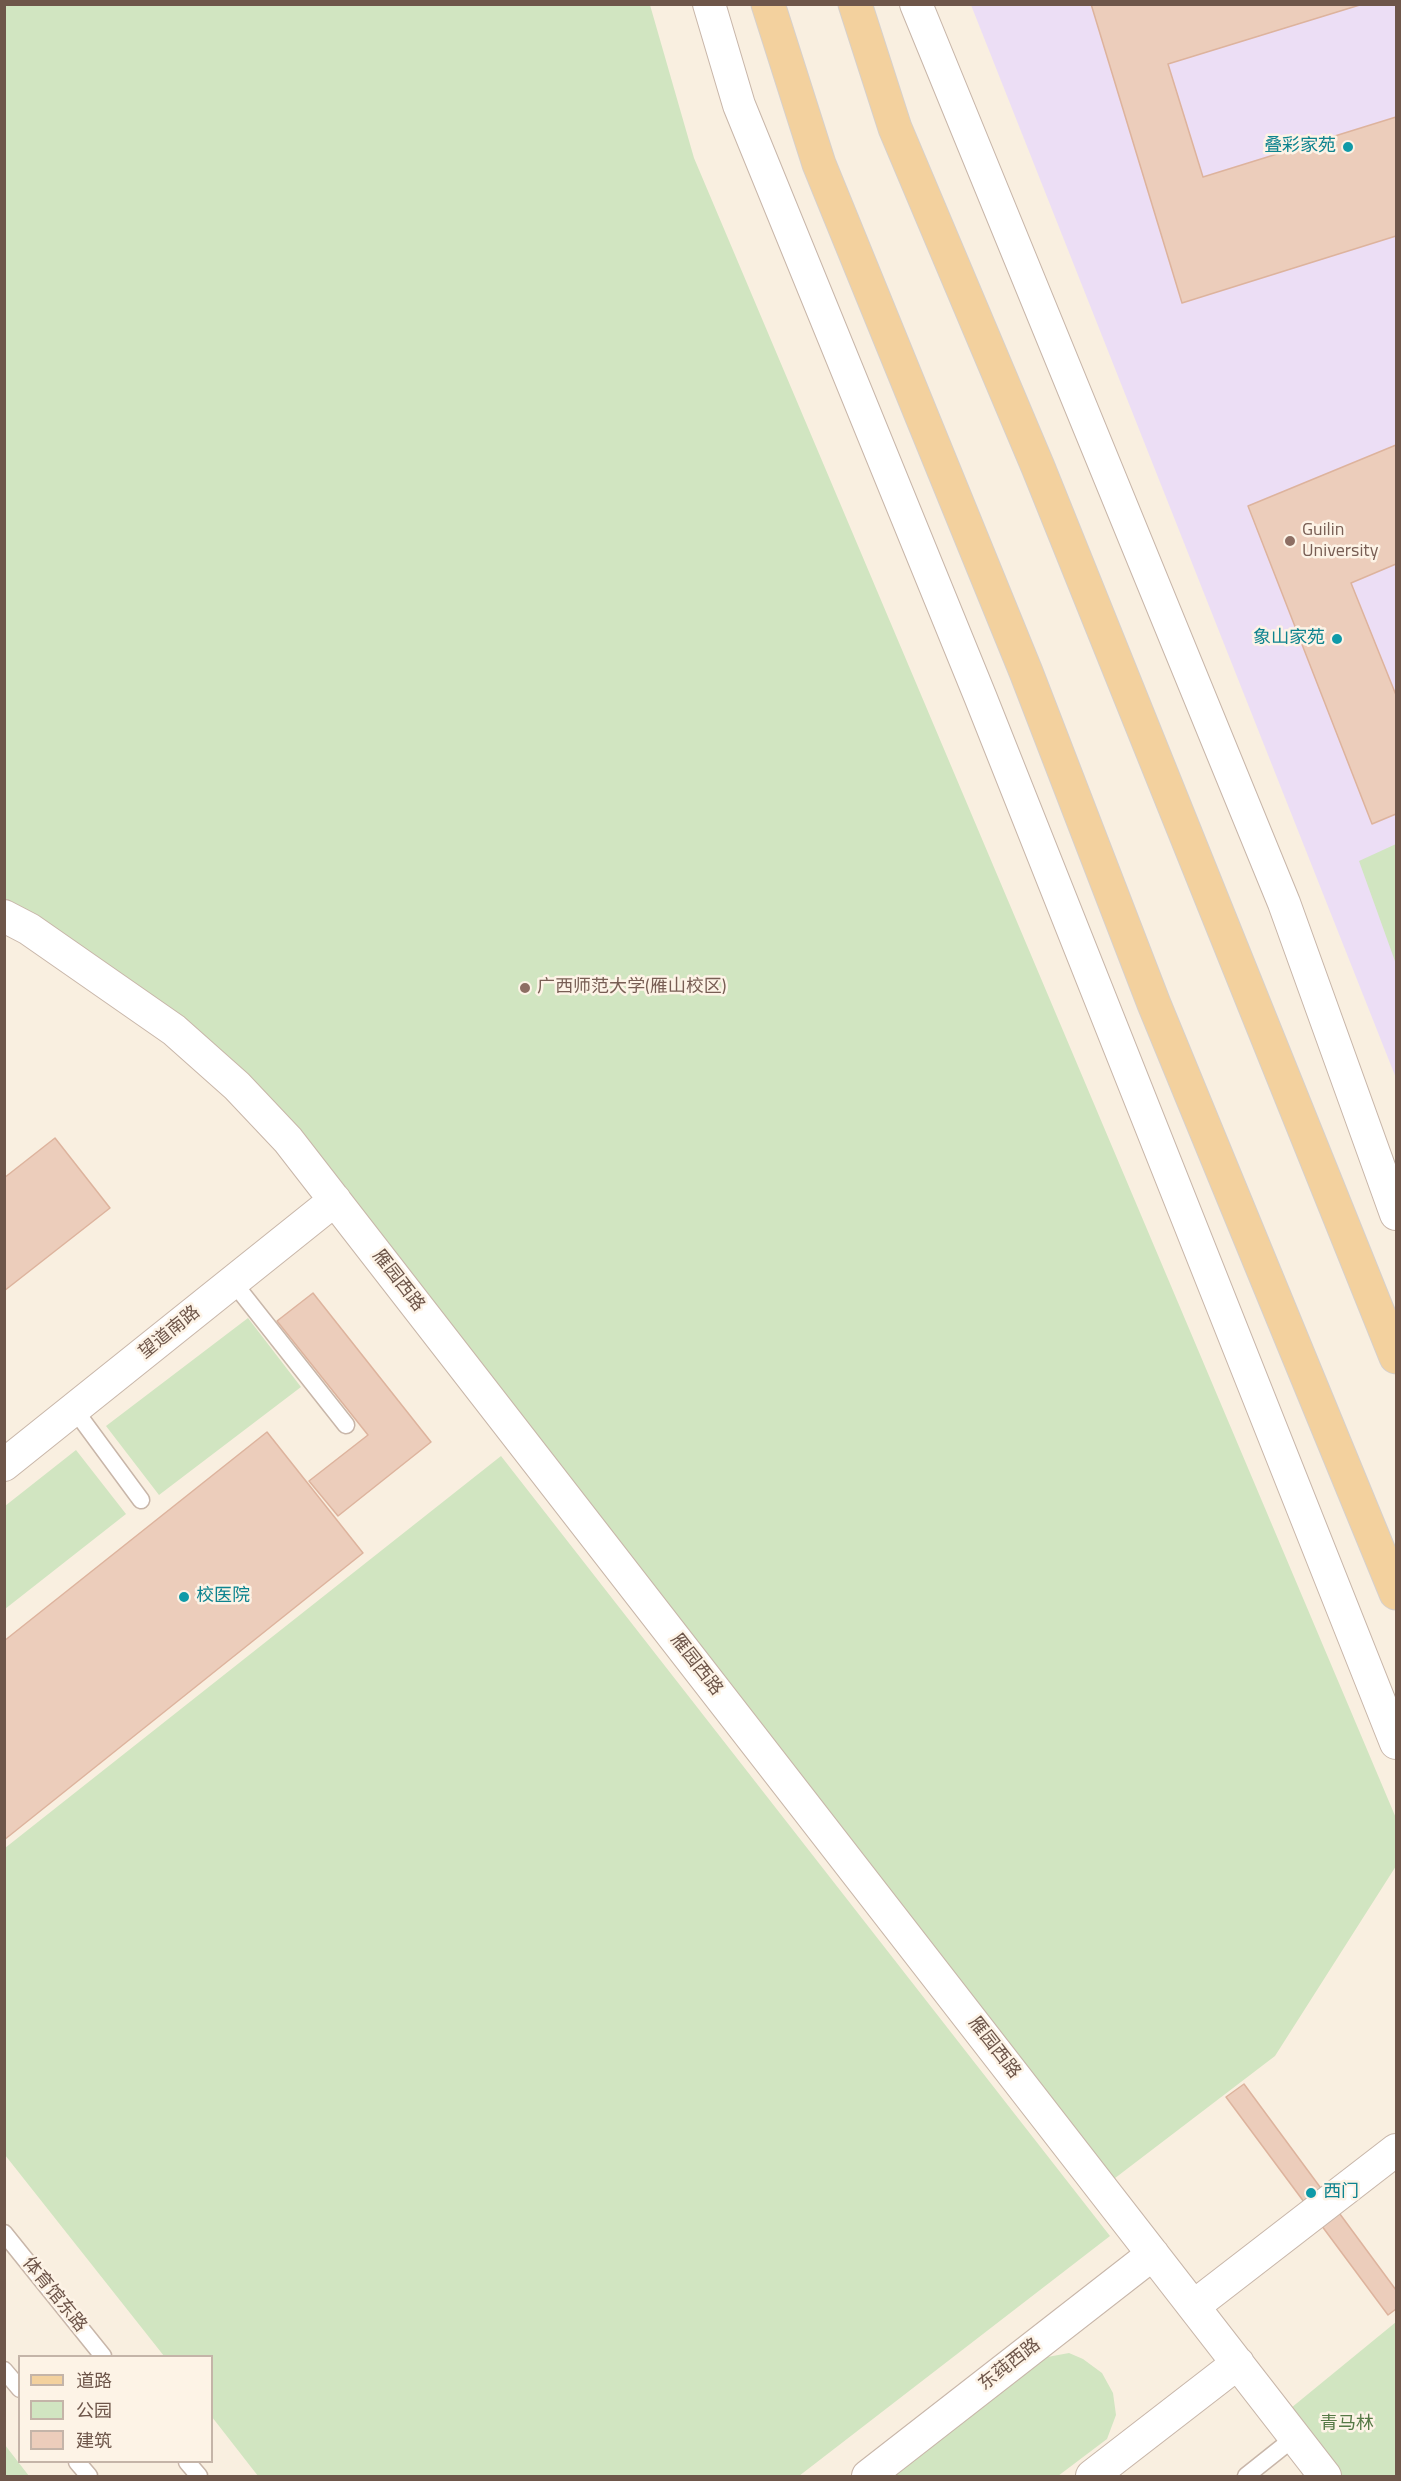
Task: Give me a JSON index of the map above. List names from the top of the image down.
{
  "streets": {
    "street": ["雁园西路", "望道南路", "东莼西路"],
    "lane": ["体育馆东路"]
  },
  "crossings": [
    ["雁园西路", "望道南路"],
    ["雁园西路", "东莼西路"]
  ],
  "parks": ["青马林"],
  "places": [
    "叠彩家苑",
    "Guilin University",
    "象山家苑",
    "广西师范大学(雁山校区)",
    "校医院",
    "西门"
  ],
  "legend": ["道路", "公园", "建筑"]
}
